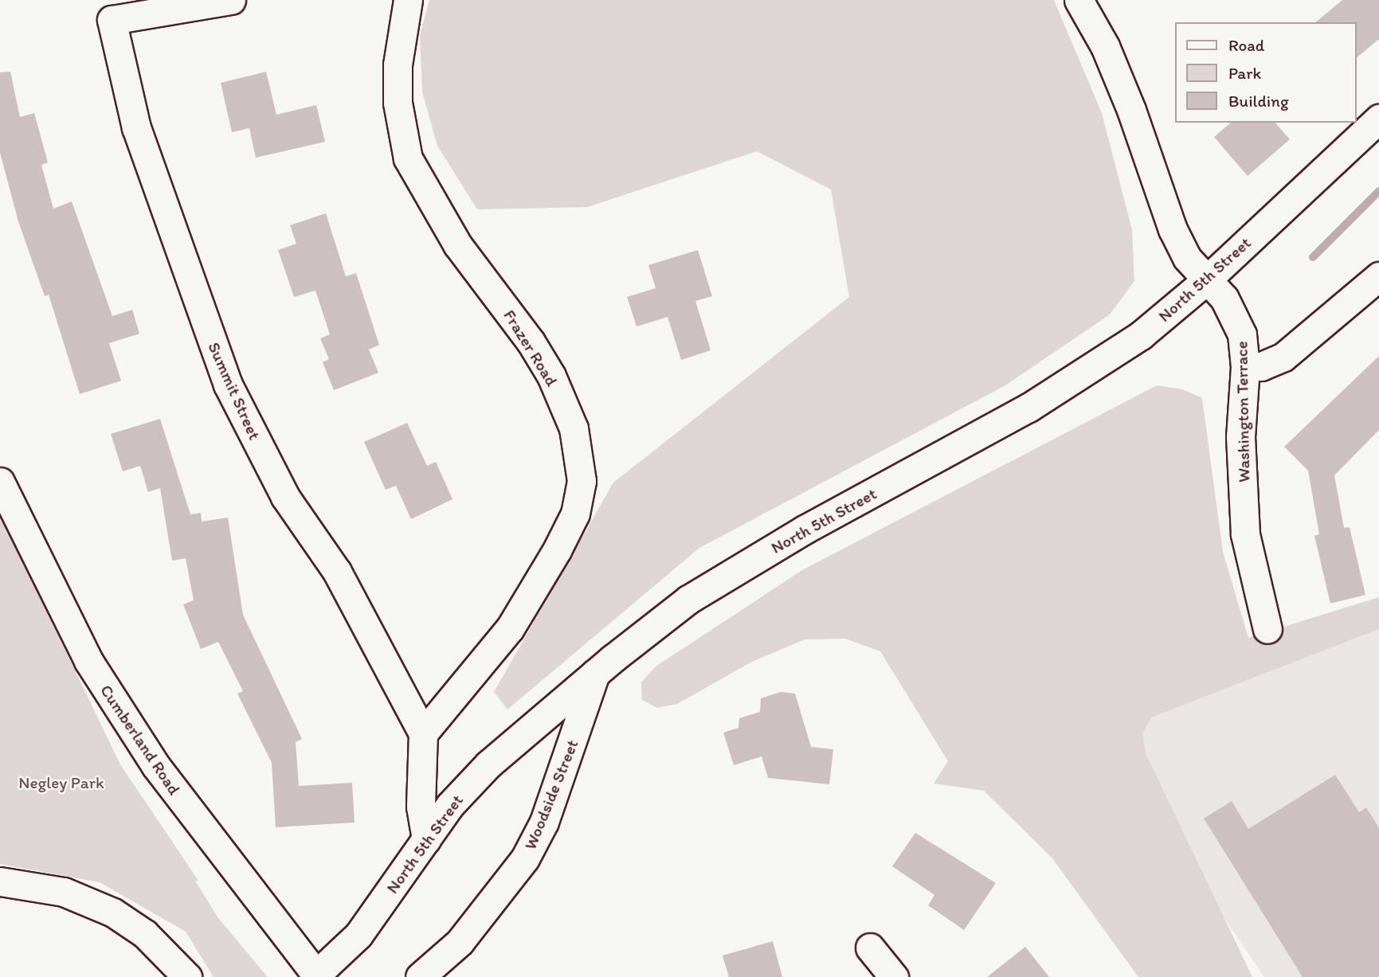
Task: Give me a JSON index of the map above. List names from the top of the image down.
{
  "streets": {
    "street": [
      "North 5th Street",
      "Frazer Road",
      "Summit Street",
      "Washington Terrace",
      "Cumberland Road",
      "Woodside Street"
    ]
  },
  "crossings": [
    ["North 5th Street", "Washington Terrace"],
    ["North 5th Street", "Cumberland Road"],
    ["North 5th Street", "Woodside Street"],
    ["Frazer Road", "Summit Street"]
  ],
  "parks": ["Negley Park"],
  "legend": ["Road", "Park", "Building"]
}
